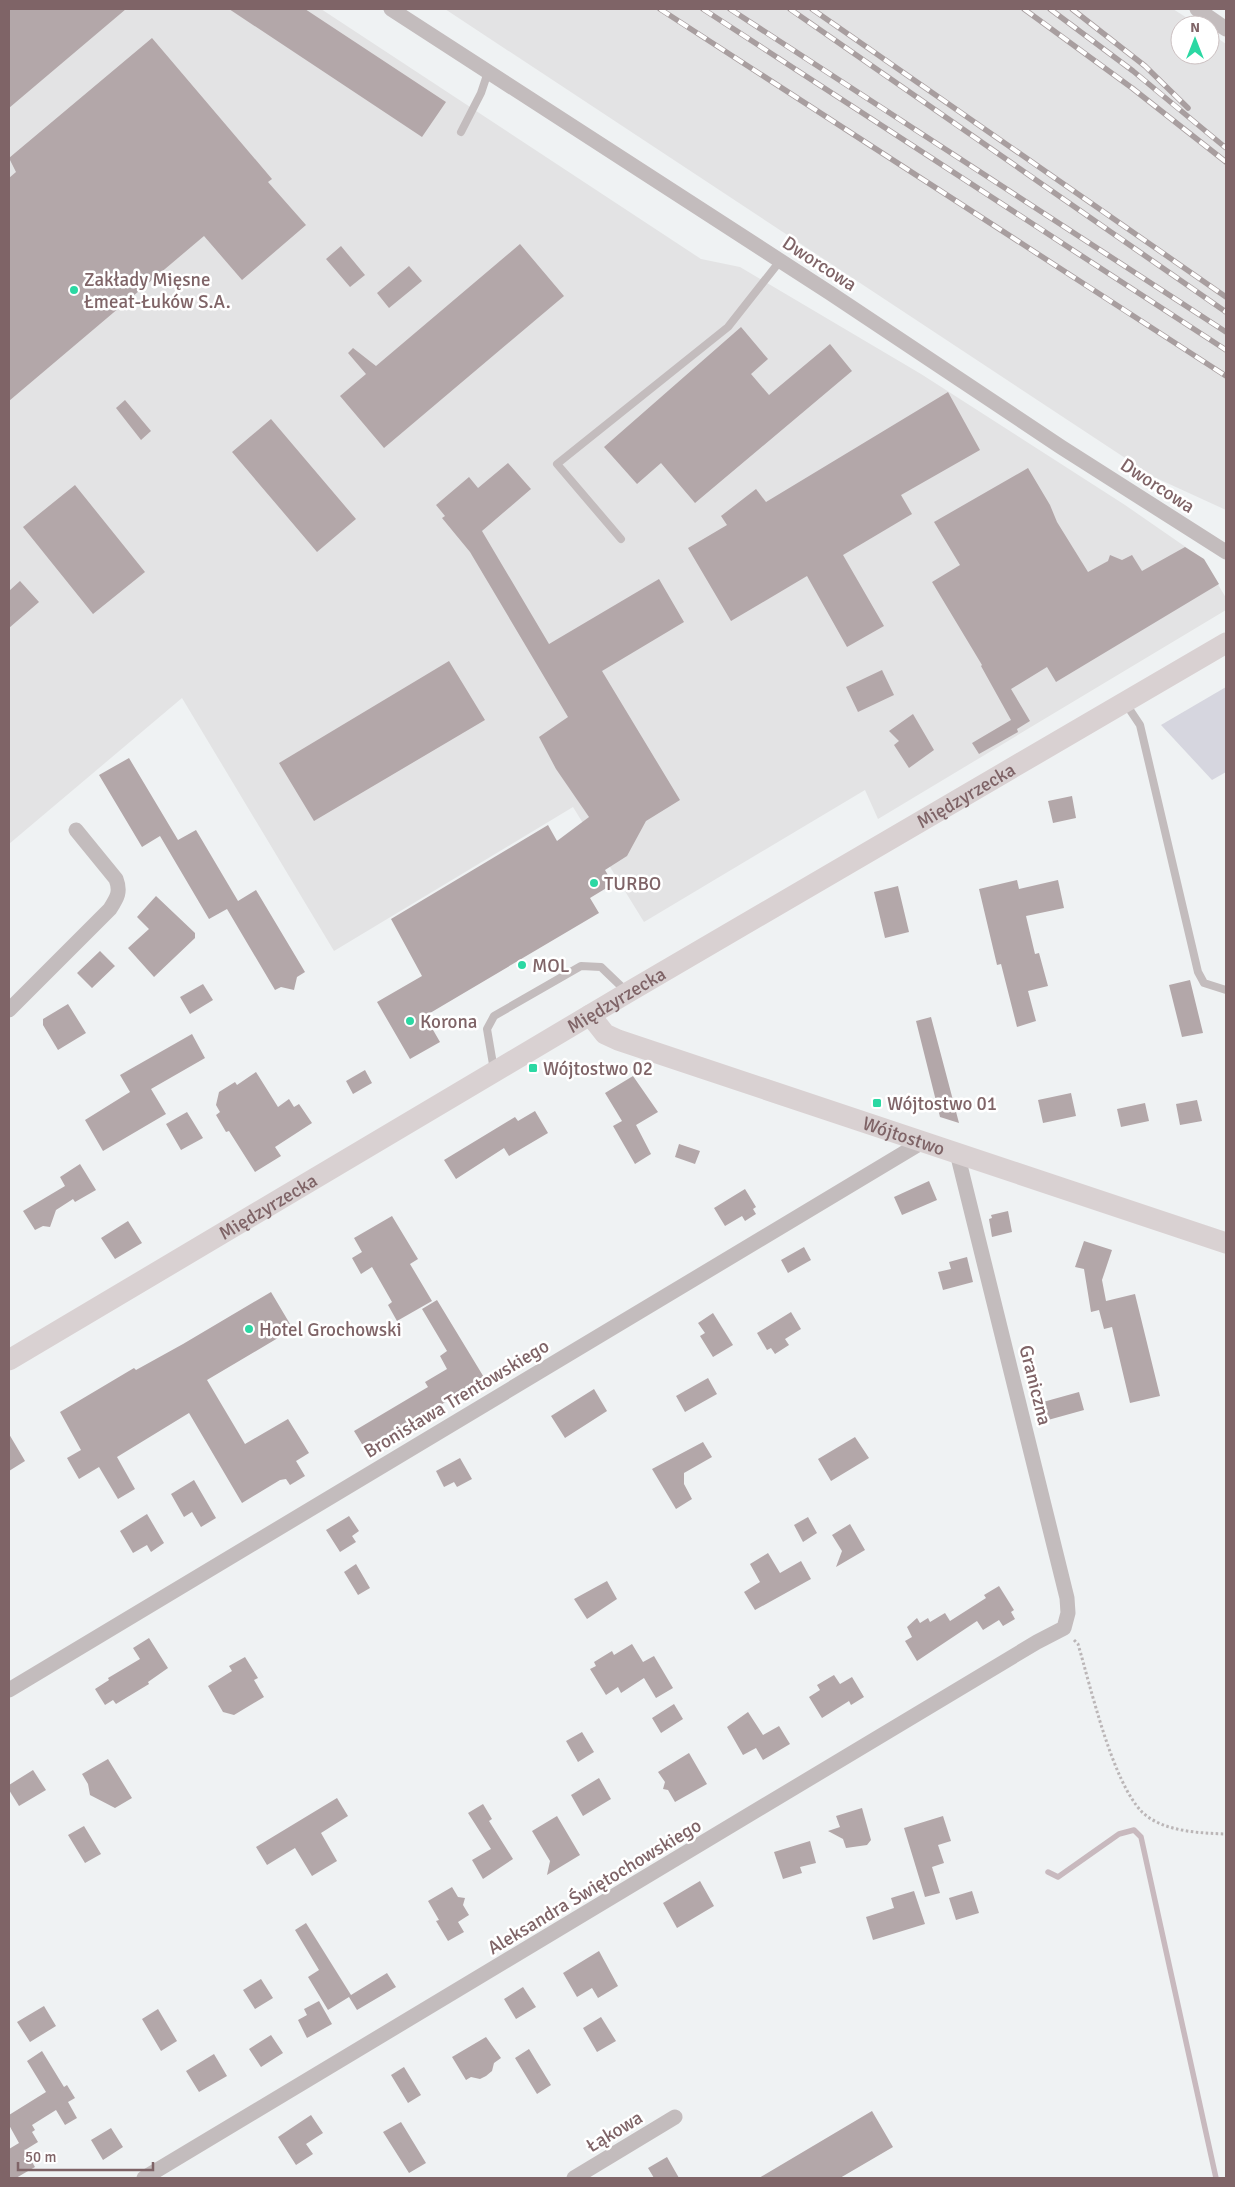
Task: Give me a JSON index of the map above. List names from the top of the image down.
{
  "streets": {
    "main road": ["Międzyrzecka", "Wójtostwo"],
    "street": [
      "Dworcowa",
      "Graniczna",
      "Bronisława Trentowskiego",
      "Aleksandra Świętochowskiego",
      "Łąkowa"
    ]
  },
  "crossings": [
    ["Międzyrzecka", "Wójtostwo"],
    ["Wójtostwo", "Graniczna"],
    ["Wójtostwo", "Bronisława Trentowskiego"],
    ["Graniczna", "Aleksandra Świętochowskiego"]
  ],
  "places": {
    "other": [
      "Zakłady Mięsne Łmeat-Łuków S.A.",
      "TURBO",
      "MOL",
      "Korona",
      "Hotel Grochowski"
    ],
    "transit": ["Wójtostwo 02", "Wójtostwo 01"]
  },
  "scale_bar": "50 m",
  "north": "top"
}
